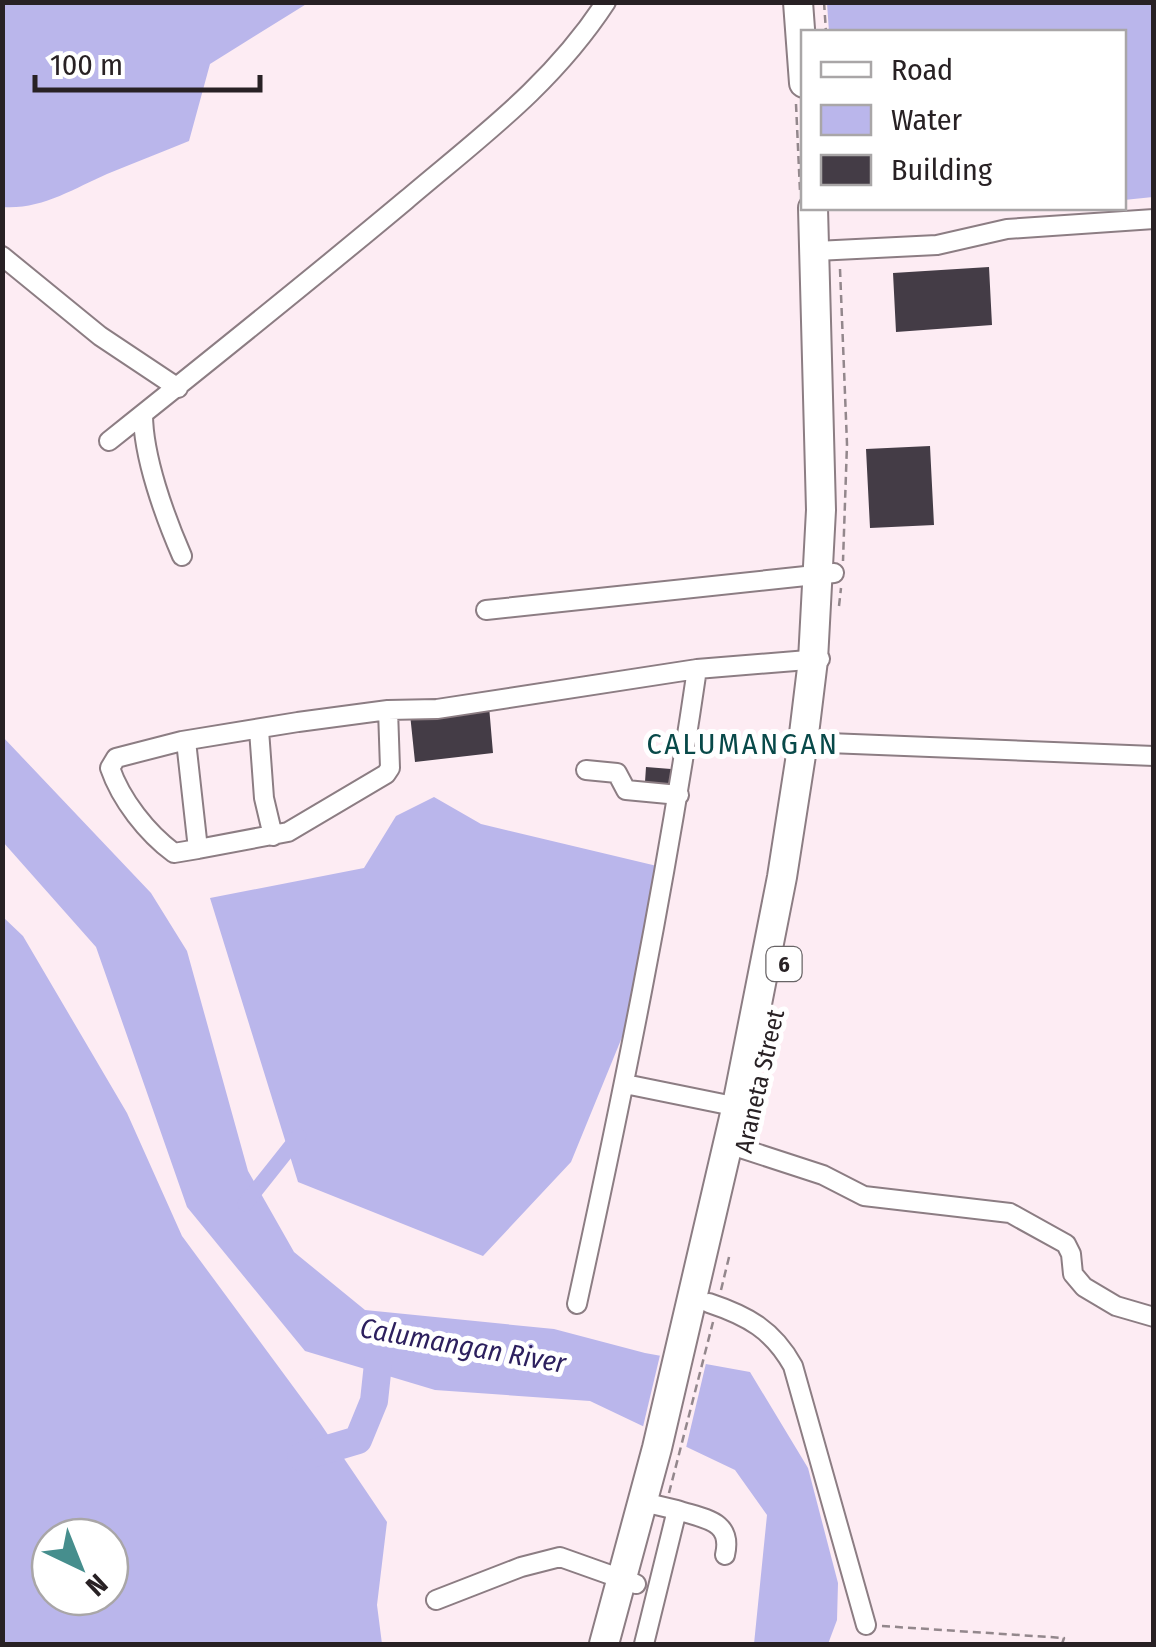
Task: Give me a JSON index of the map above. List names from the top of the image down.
{
  "streets": {
    "highway": ["Araneta Street"]
  },
  "districts": ["CALUMANGAN"],
  "water": ["Calumangan River"],
  "legend": ["Road", "Water", "Building"],
  "scale_bar": "100 m",
  "north": "bottom right"
}
